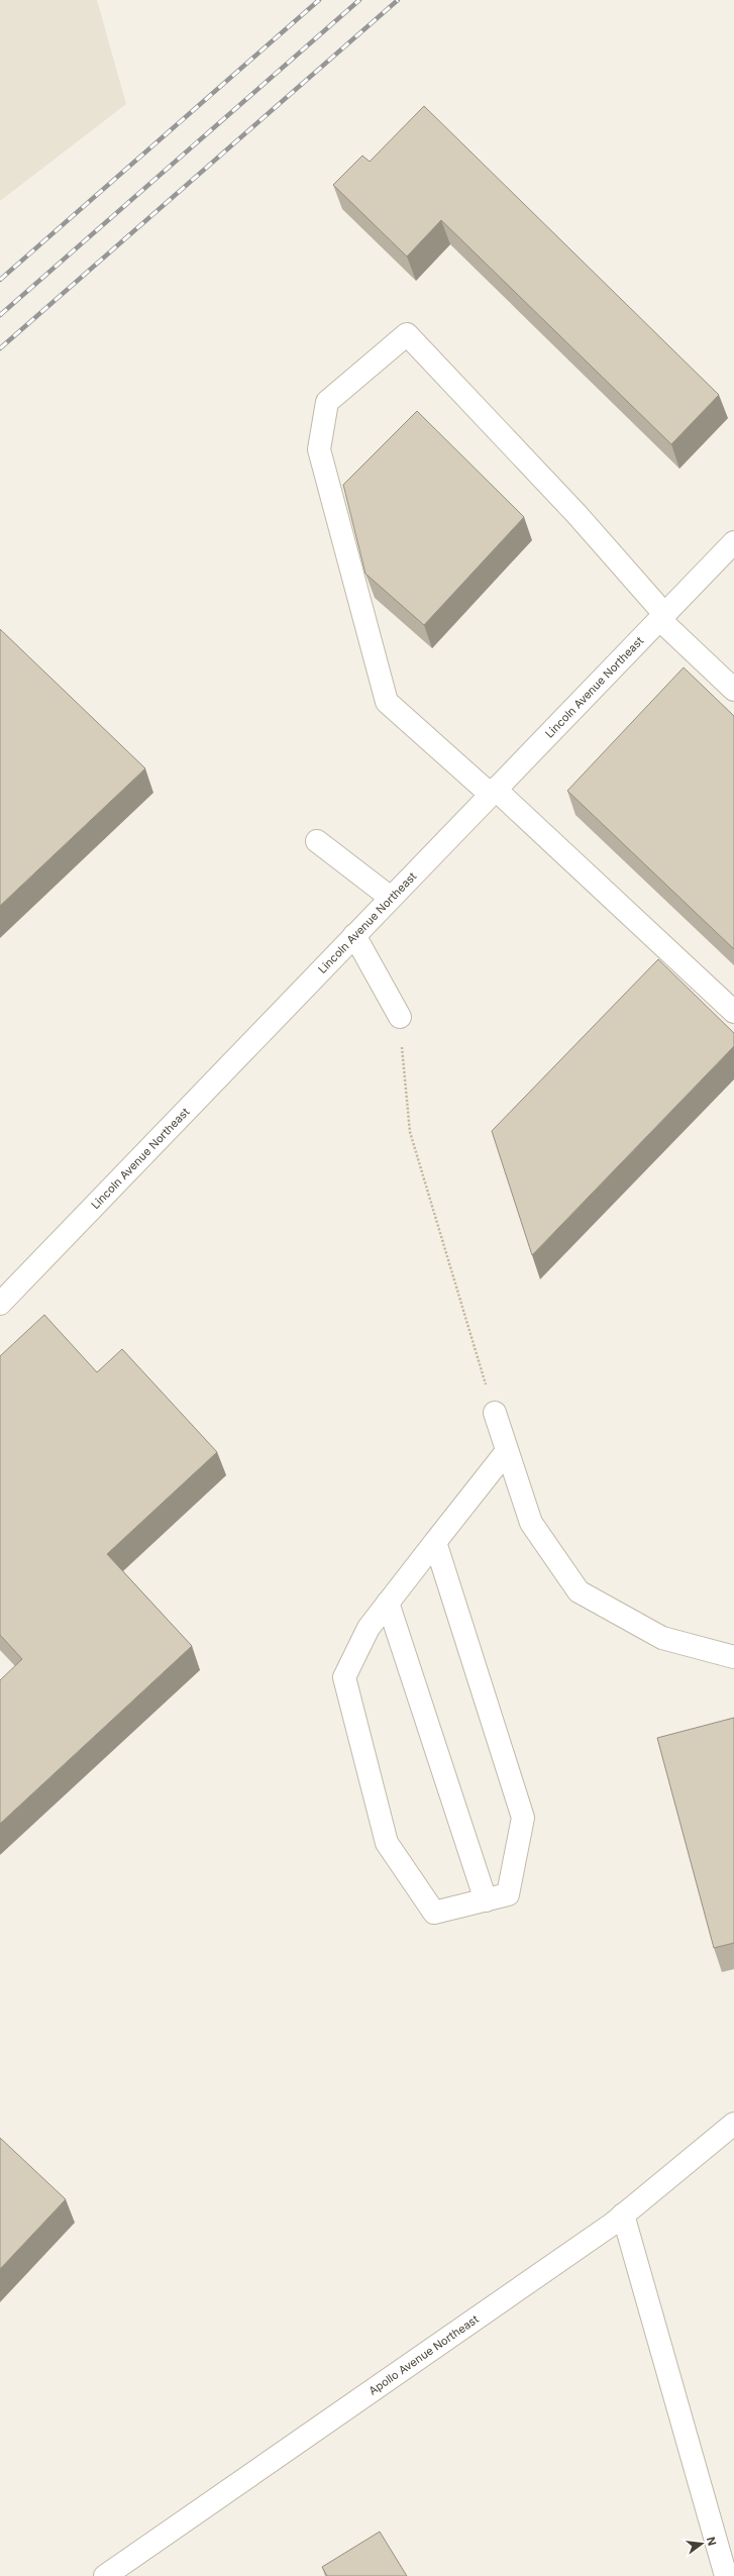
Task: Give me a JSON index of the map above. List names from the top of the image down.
{
  "streets": {
    "street": ["Lincoln Avenue Northeast", "Apollo Avenue Northeast"]
  },
  "north": "right"
}
